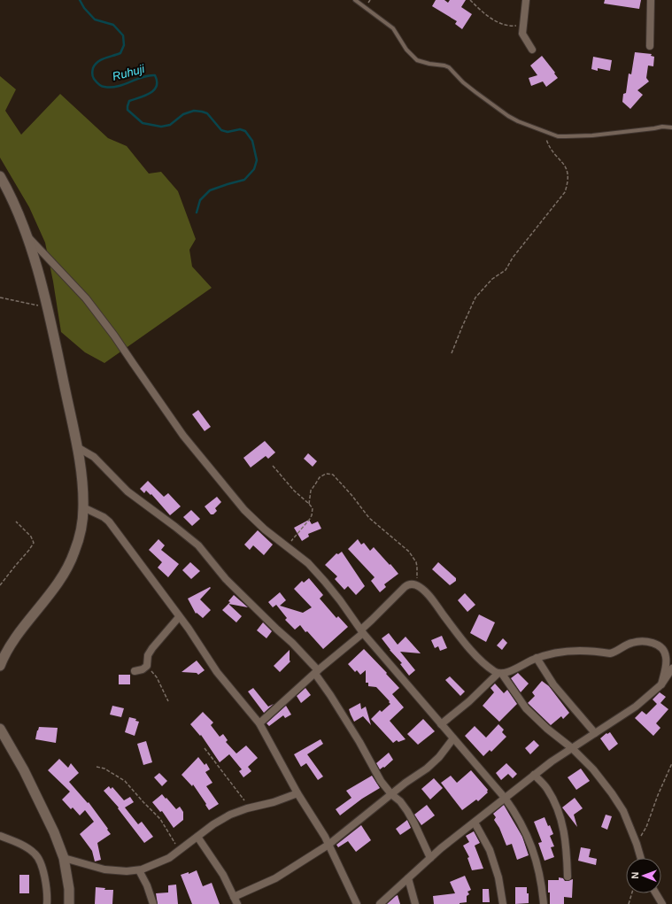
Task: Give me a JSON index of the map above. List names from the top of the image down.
{
  "water": ["Ruhuji"],
  "north": "left"
}
